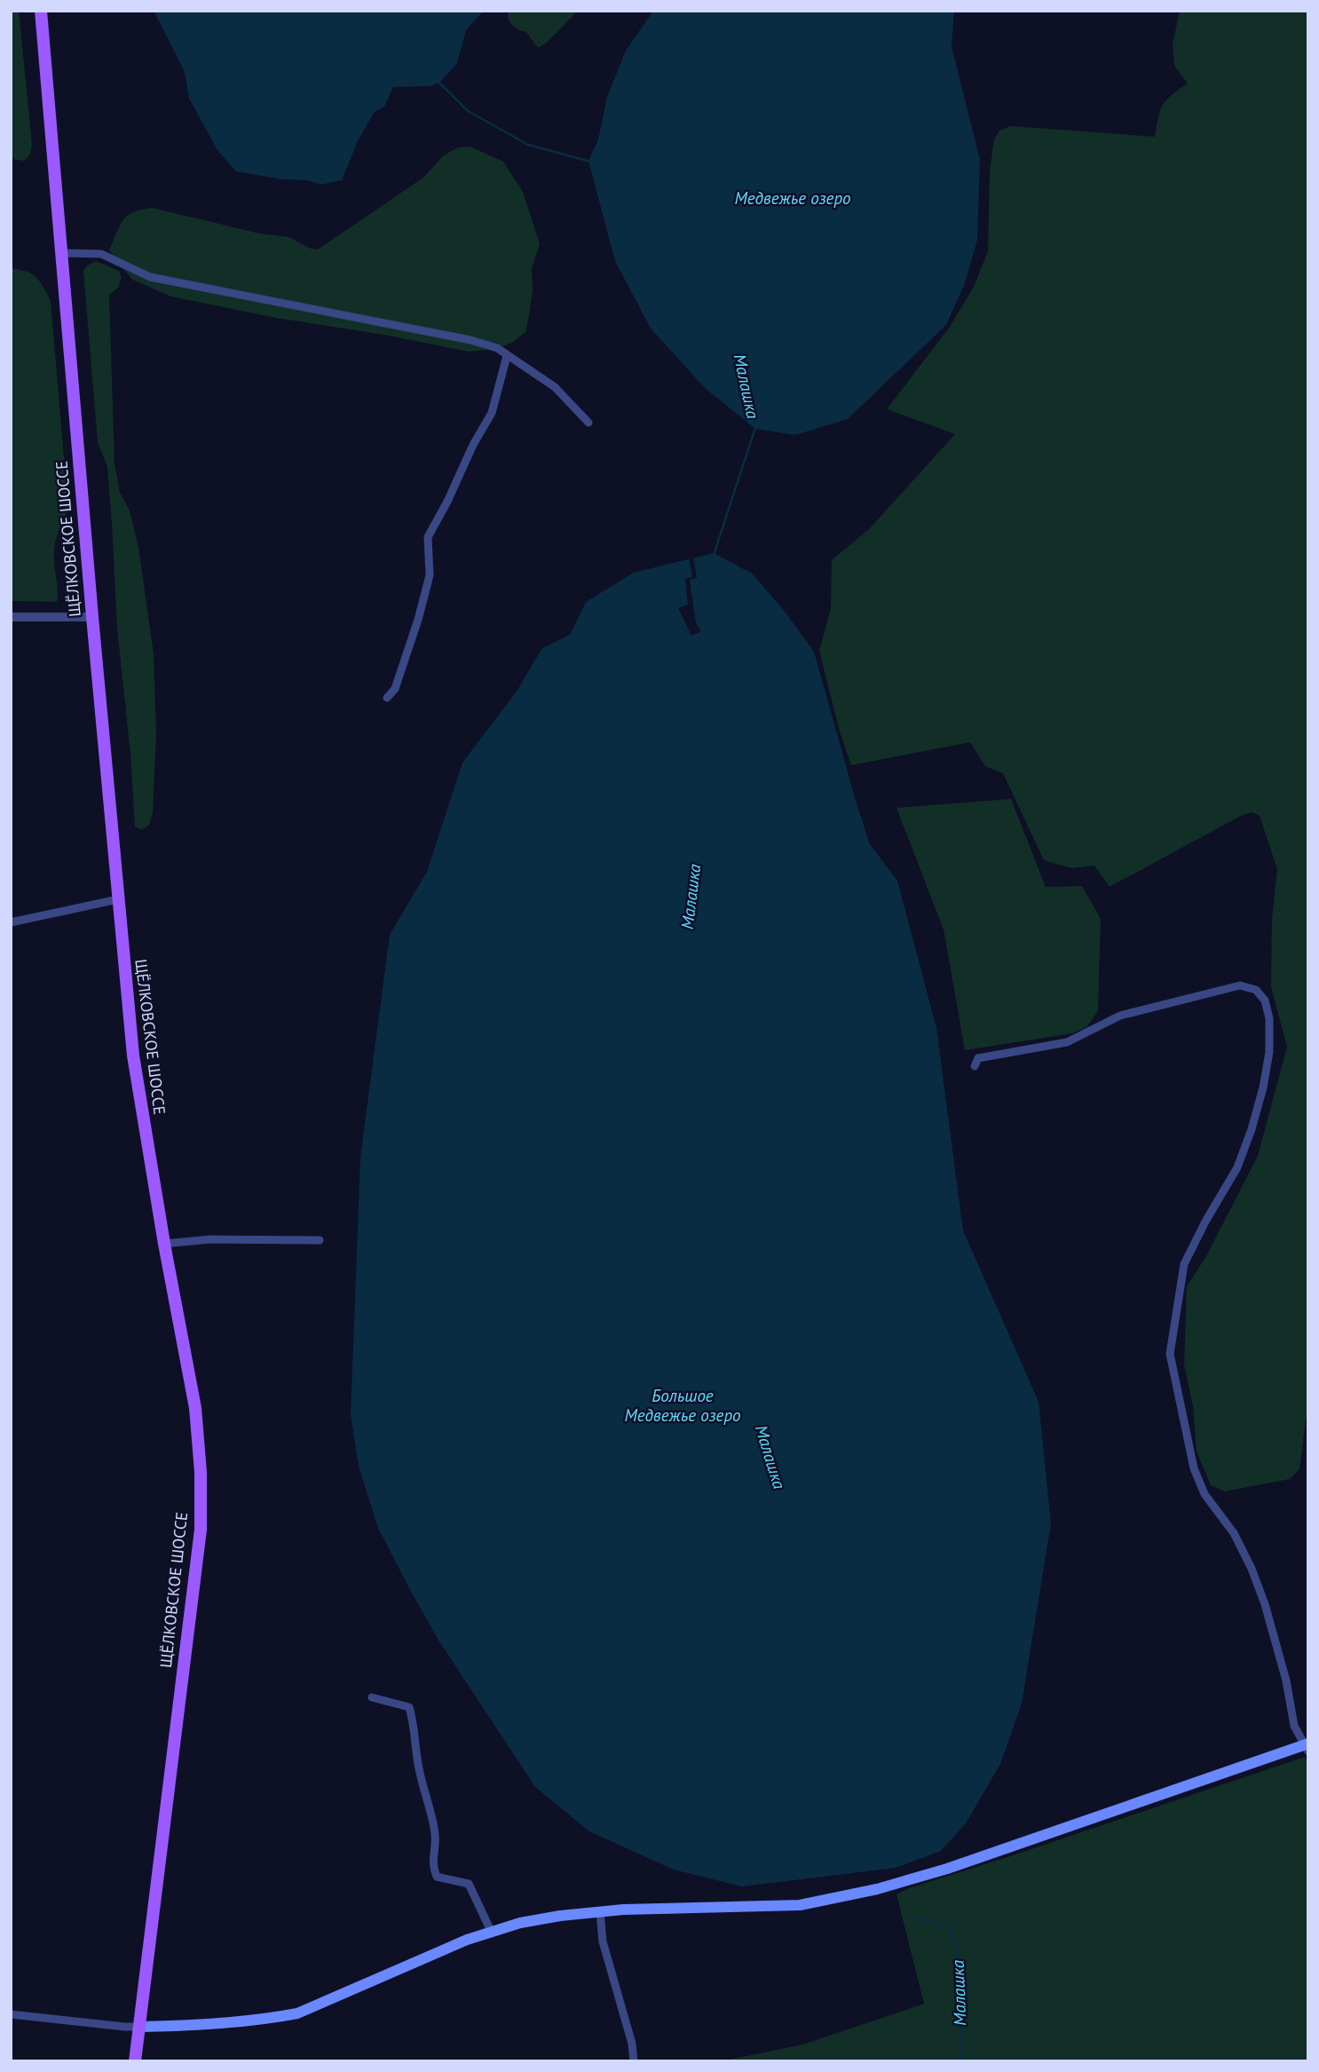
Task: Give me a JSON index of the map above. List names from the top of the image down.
{
  "streets": {
    "main road": ["ЩЁЛКОВСКОЕ ШОССЕ"]
  },
  "water": ["Медвежье озеро", "Малашка", "Большое Медвежье озеро"]
}
